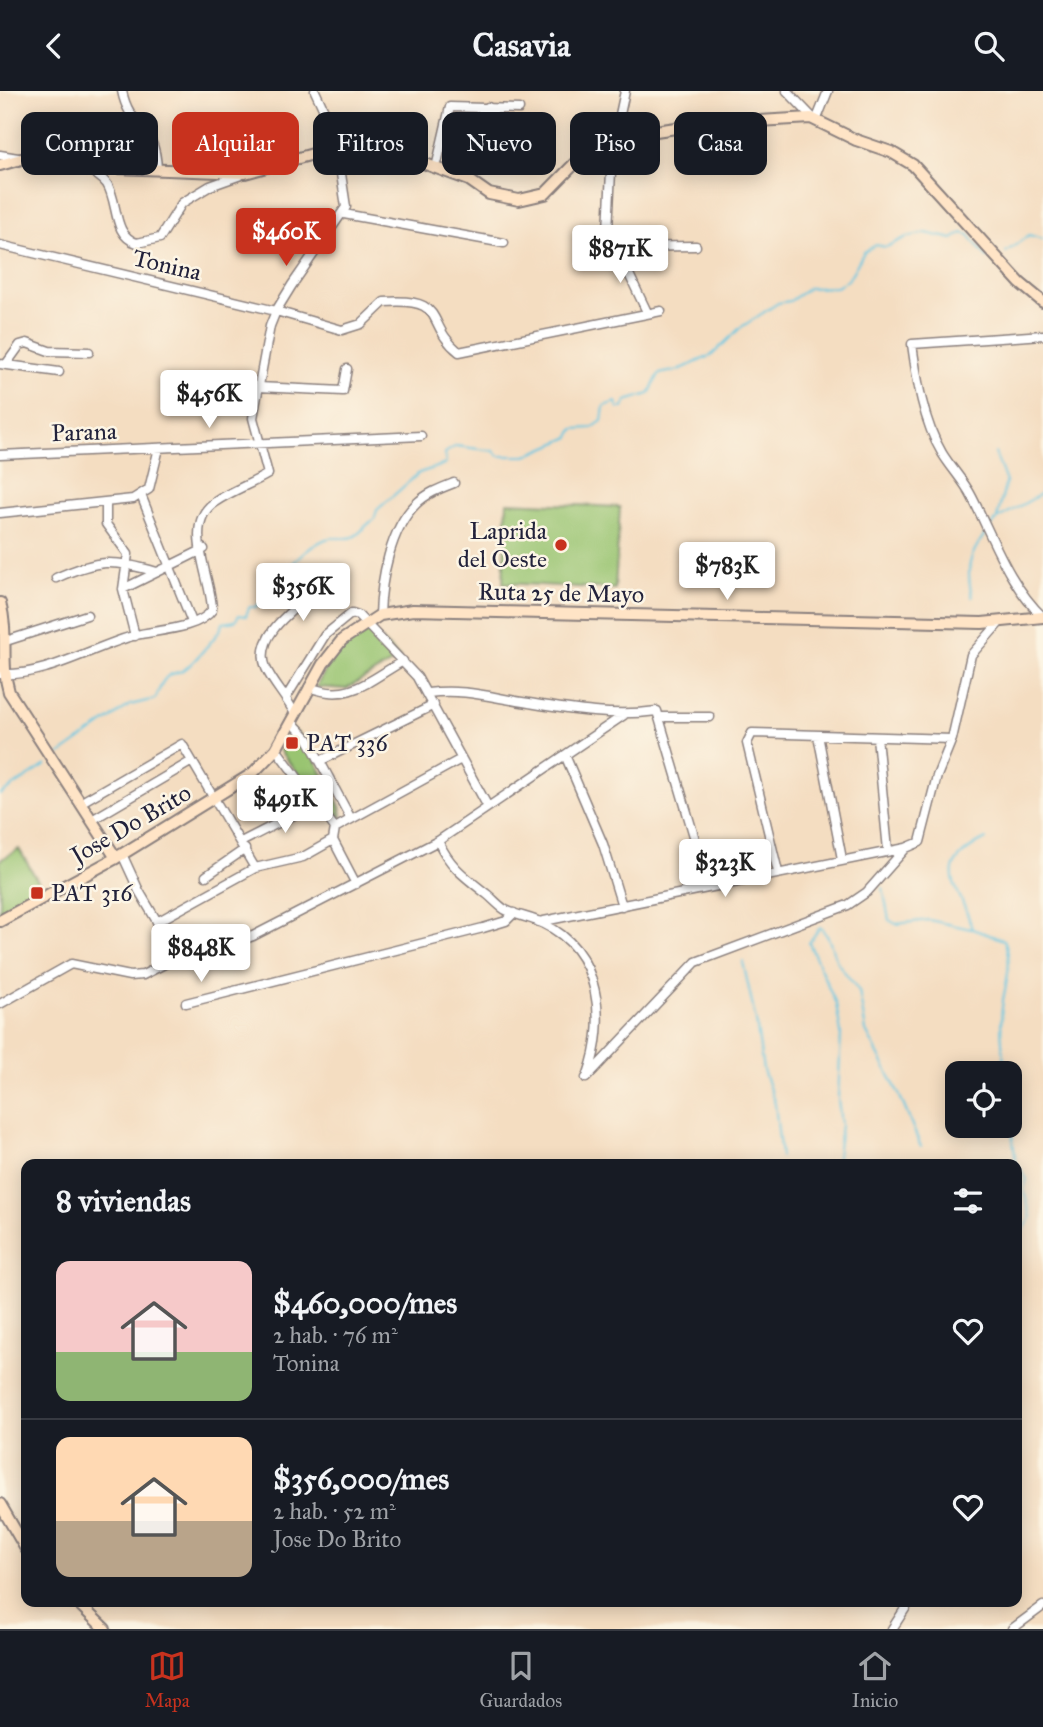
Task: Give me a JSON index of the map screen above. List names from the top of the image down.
{
  "streets": {
    "street": [
      "Tonina",
      "Parana",
      "Ruta 25 de Mayo",
      "Jose Do Brito"
    ]
  },
  "crossings": [
    ["Ruta 25 de Mayo", "Jose Do Brito"]
  ],
  "places": {
    "other": ["Laprida del Oeste"],
    "transit": ["PAT 336", "PAT 316"]
  },
  "page": {
    "header": "Casavia",
    "chip": [
      "Comprar",
      "Alquilar",
      "Filtros",
      "Nuevo",
      "Piso",
      "Casa"
    ],
    "price": [
      "$460K",
      "$871K",
      "$456K",
      "$783K",
      "$356K",
      "$491K",
      "$323K",
      "$848K"
    ],
    "heading": "8 viviendas",
    "list": [
      {
        "name": "$460,000/mes",
        "note": "2 hab. · 76 m² · Tonina"
      },
      {
        "name": "$356,000/mes",
        "note": "2 hab. · 52 m² · Jose Do Brito"
      }
    ],
    "tabs": ["Mapa", "Guardados", "Inicio"]
  }
}
